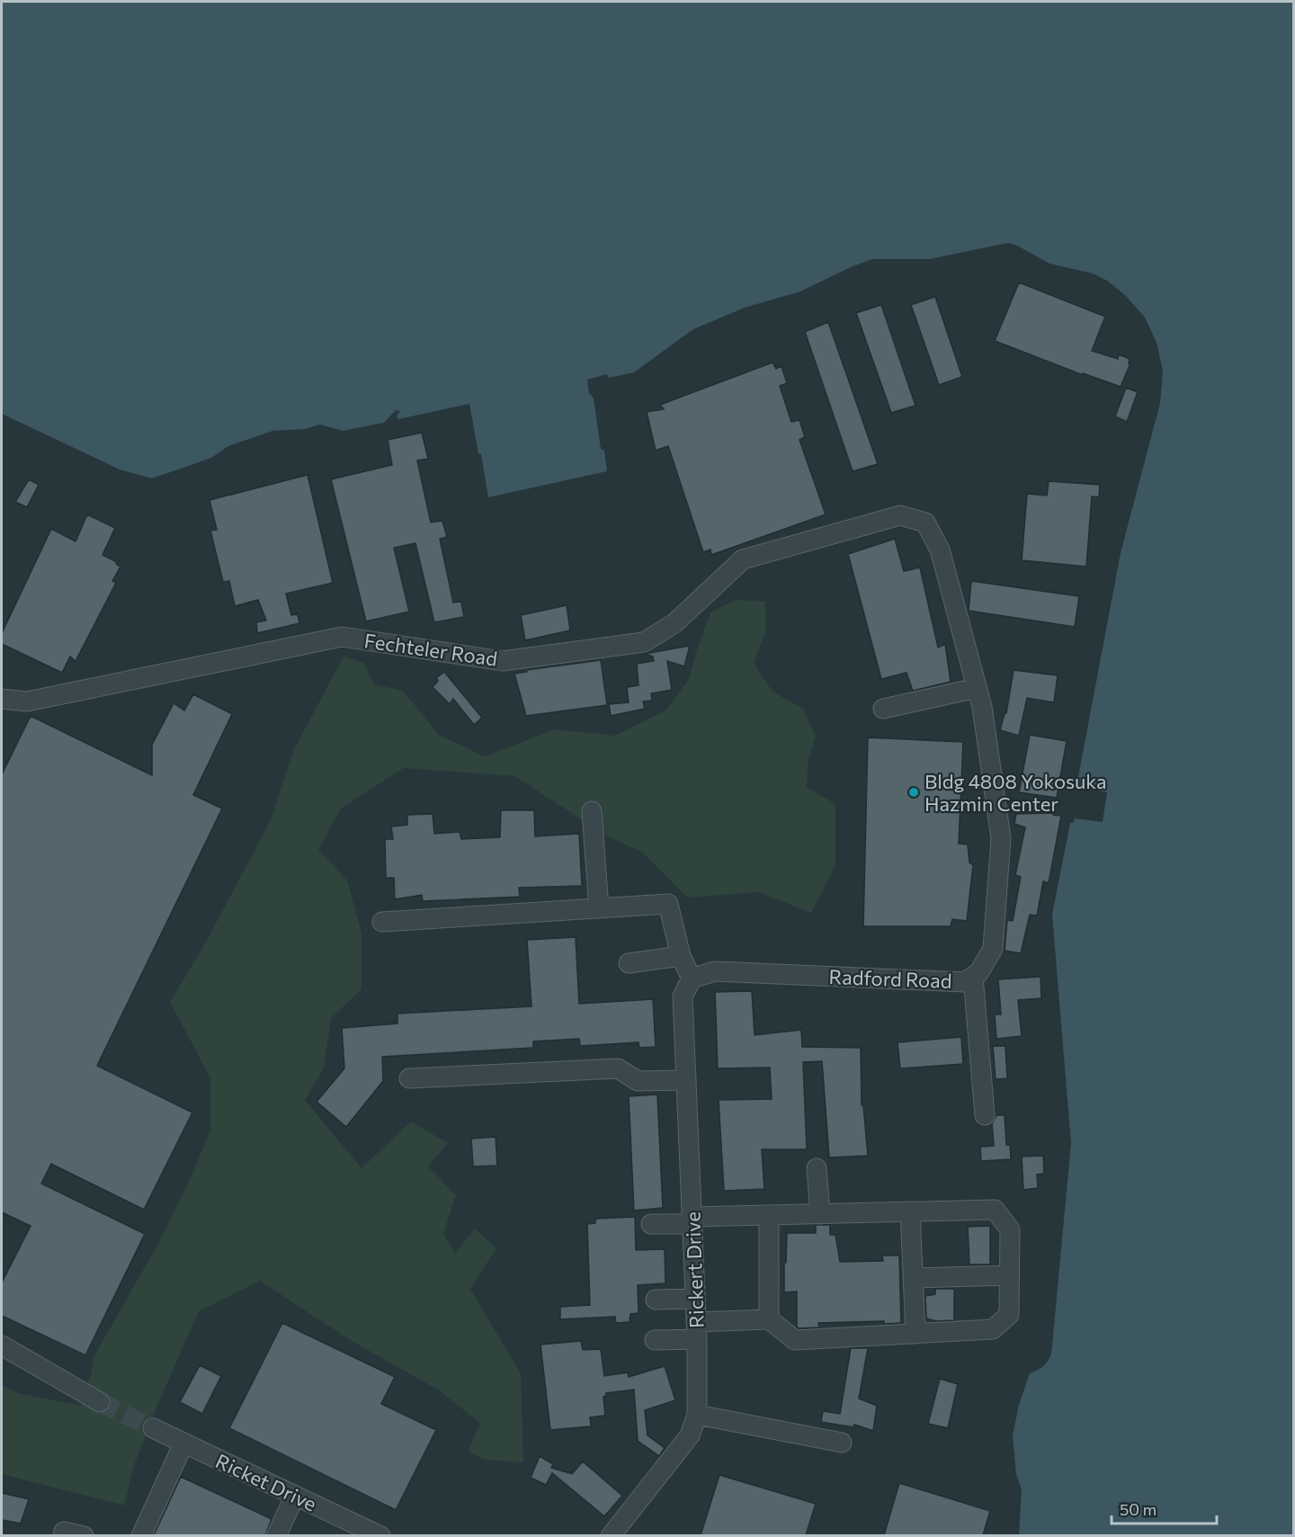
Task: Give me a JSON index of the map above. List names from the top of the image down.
{
  "streets": {
    "street": [
      "Fechteler Road",
      "Radford Road",
      "Rickert Drive",
      "Ricket Drive"
    ]
  },
  "crossings": [
    ["Fechteler Road", "Radford Road"],
    ["Radford Road", "Rickert Drive"]
  ],
  "places": ["Bldg 4808 Yokosuka Hazmin Center"],
  "scale_bar": "50 m"
}
